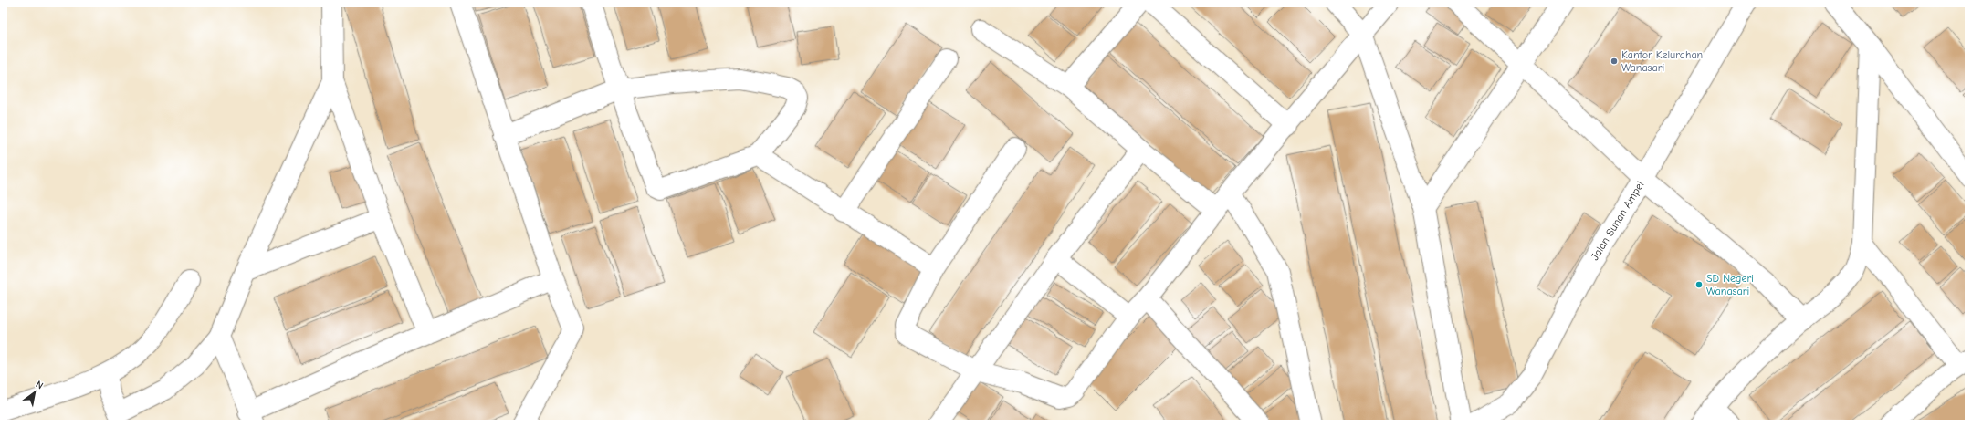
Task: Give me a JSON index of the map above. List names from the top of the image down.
{
  "streets": {
    "street": ["Jalan Sunan Ampel"]
  },
  "places": ["Kantor Kelurahan Wanasari", "SD Negeri Wanasari"],
  "north": "top right"
}
